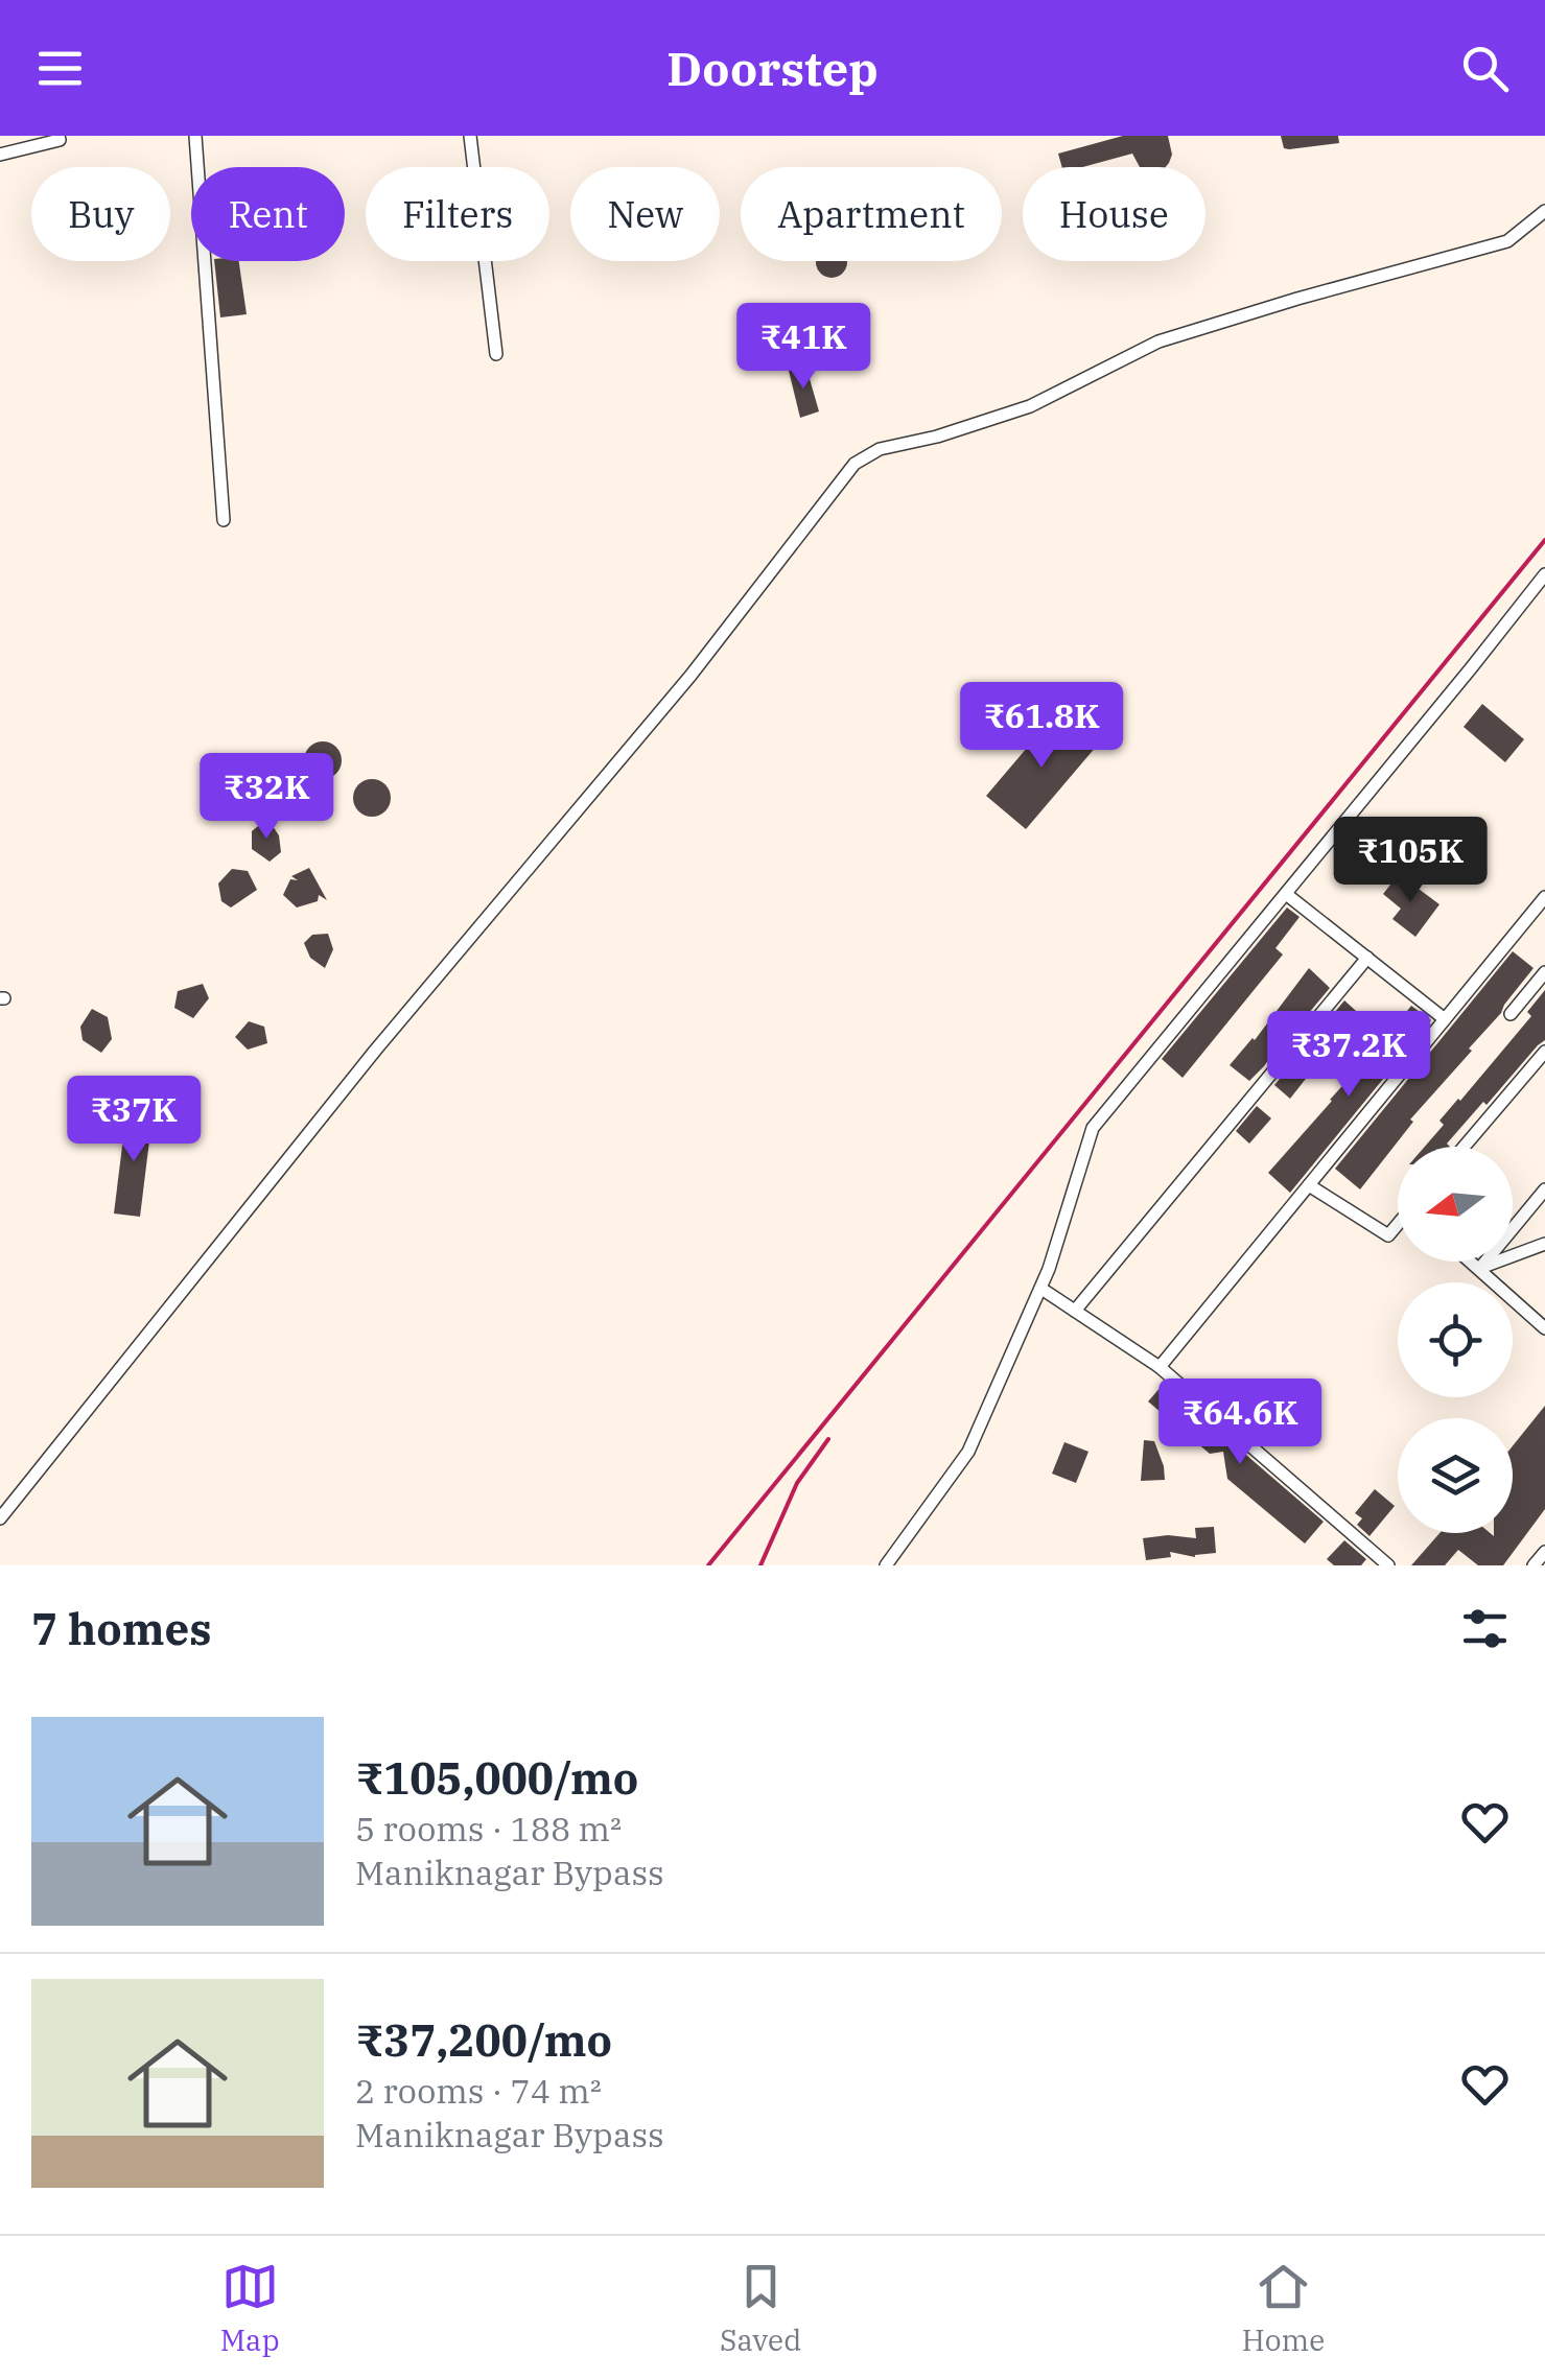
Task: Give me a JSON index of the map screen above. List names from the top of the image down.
{
  "north": "left",
  "page": {
    "header": "Doorstep",
    "chip": [
      "Buy",
      "Rent",
      "Filters",
      "New",
      "Apartment",
      "House"
    ],
    "price": [
      "₹41K",
      "₹61.8K",
      "₹32K",
      "₹105K",
      "₹37.2K",
      "₹37K",
      "₹64.6K"
    ],
    "heading": "7 homes",
    "list": [
      {
        "name": "₹105,000/mo",
        "note": "5 rooms · 188 m² · Maniknagar Bypass"
      },
      {
        "name": "₹37,200/mo",
        "note": "2 rooms · 74 m² · Maniknagar Bypass"
      }
    ],
    "tabs": ["Map", "Saved", "Home"]
  }
}
